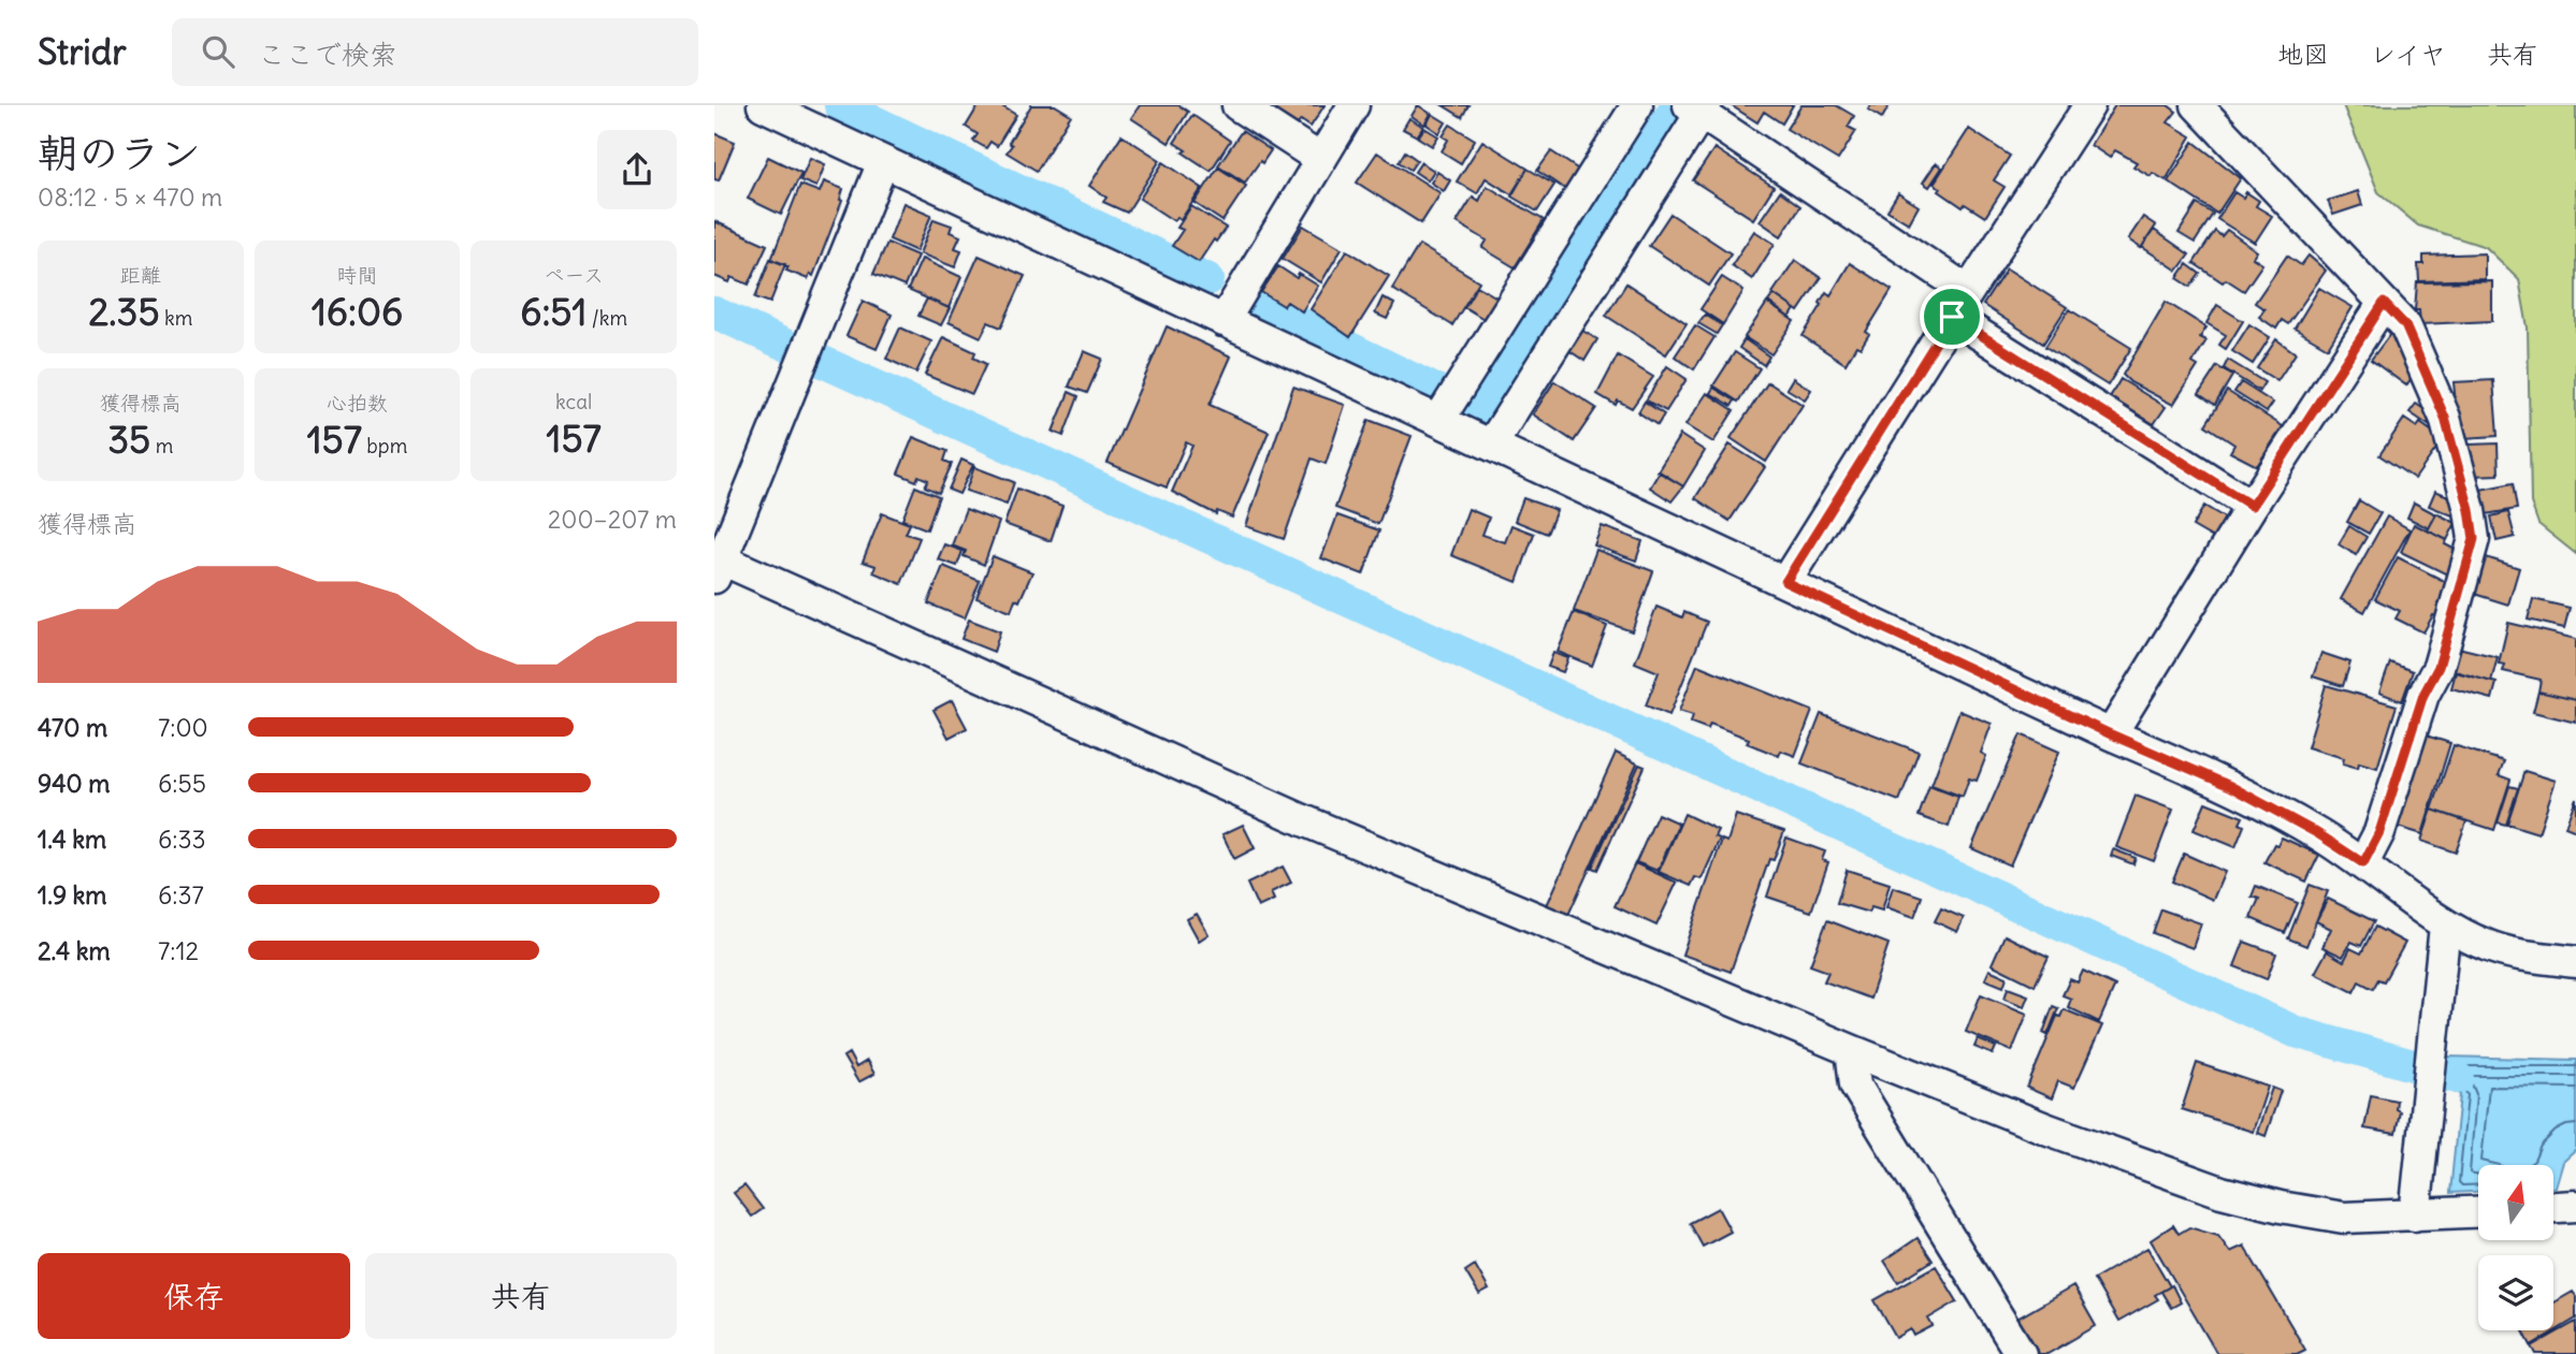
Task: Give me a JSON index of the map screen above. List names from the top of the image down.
{
  "north": "top",
  "page": {
    "header": "Stridr",
    "search": "ここで検索",
    "nav": ["地図", "レイヤ", "共有"],
    "heading": ["朝のラン", "08:12 · 5 × 470 m"],
    "stats": [
      ["距離", "2.35 km"],
      ["時間", "16:06"],
      ["ペース", "6:51 /km"],
      ["獲得標高", "35 m"],
      ["心拍数", "157 bpm"],
      ["kcal", "157"]
    ],
    "chart": ["獲得標高", "200–207 m"],
    "list": [
      {
        "name": "470 m",
        "note": "7:00"
      },
      {
        "name": "940 m",
        "note": "6:55"
      },
      {
        "name": "1.4 km",
        "note": "6:33"
      },
      {
        "name": "1.9 km",
        "note": "6:37"
      },
      {
        "name": "2.4 km",
        "note": "7:12"
      }
    ],
    "buttons": ["保存", "共有"]
  }
}
